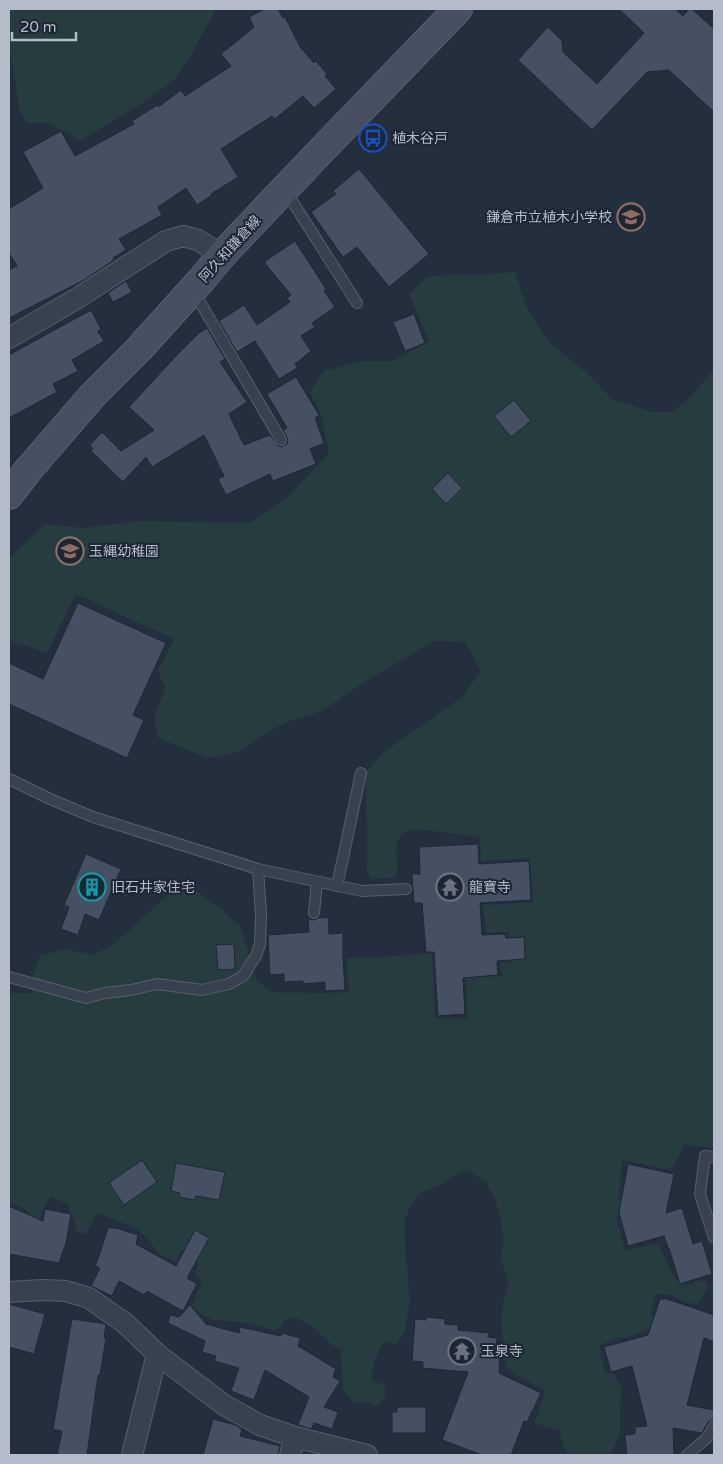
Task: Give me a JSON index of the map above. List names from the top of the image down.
{
  "streets": {
    "main road": ["阿久和鎌倉線"]
  },
  "places": {
    "bus stop": ["植木谷戸"],
    "school or university": ["鎌倉市立植木小学校", "玉縄幼稚園"],
    "building": ["旧石井家住宅"],
    "temple": ["龍寶寺", "玉泉寺"]
  },
  "scale_bar": "20 m"
}
